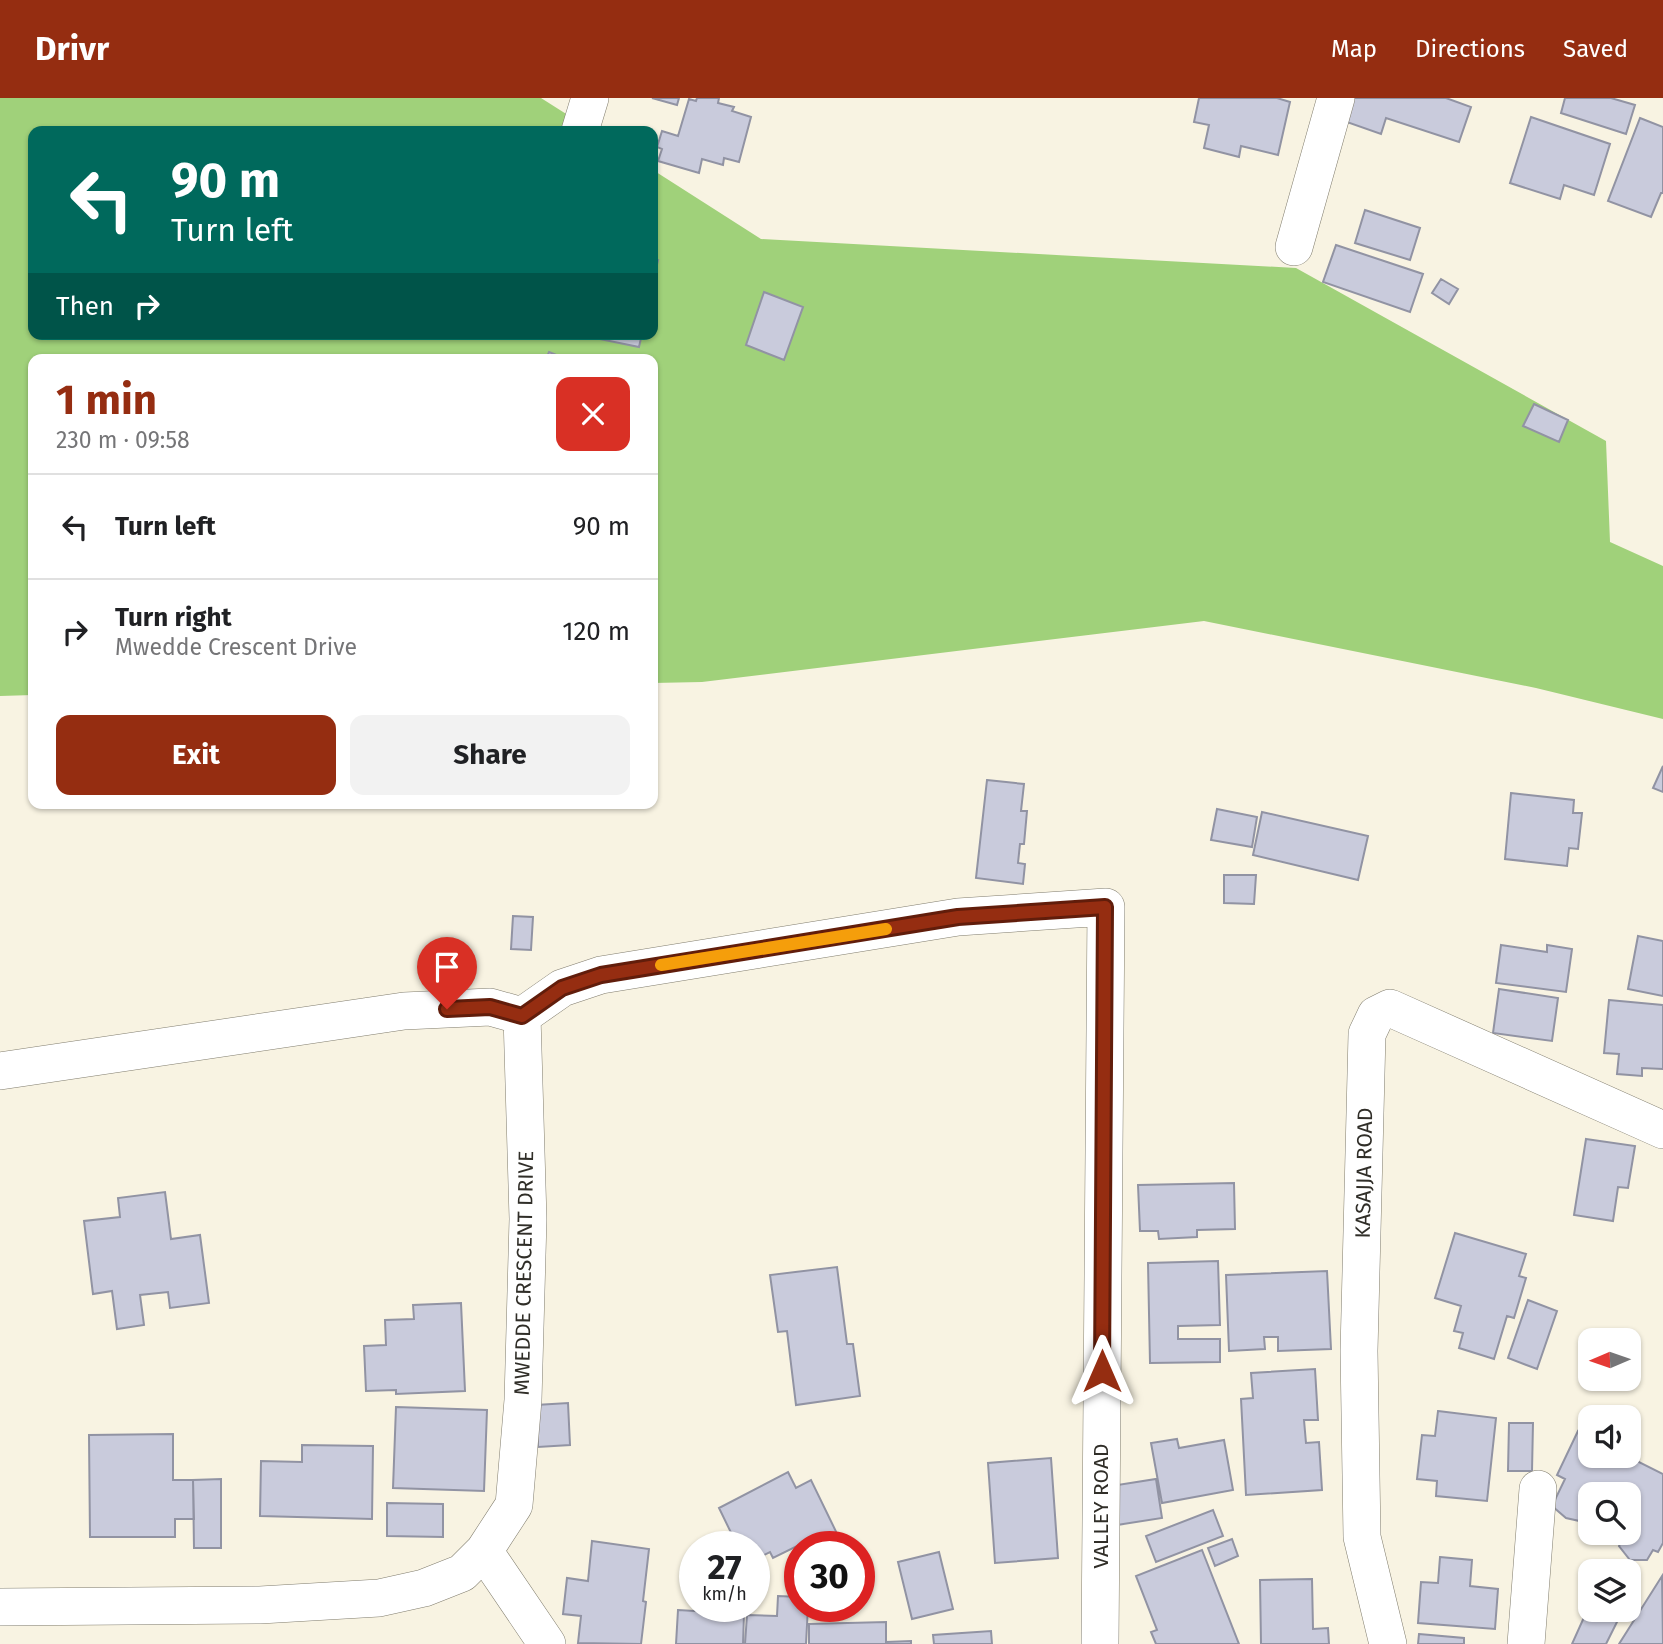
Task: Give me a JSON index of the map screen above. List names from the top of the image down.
{
  "streets": {
    "street": ["KASAJJA ROAD", "MWEDDE CRESCENT DRIVE", "VALLEY ROAD"]
  },
  "crossings": [
    ["MWEDDE CRESCENT DRIVE", "VALLEY ROAD"]
  ],
  "north": "left",
  "page": {
    "header": "Drivr",
    "nav": ["Map", "Directions", "Saved"],
    "turn": ["90 m", "Turn left"],
    "then": "Then",
    "heading": ["1 min", "230 m · 09:58"],
    "list": [
      {
        "name": "Turn left",
        "value": "90 m"
      },
      {
        "name": "Turn right",
        "note": "Mwedde Crescent Drive",
        "value": "120 m"
      }
    ],
    "buttons": ["Exit", "Share"],
    "speed": "27 km/h",
    "limit": "30"
  }
}
